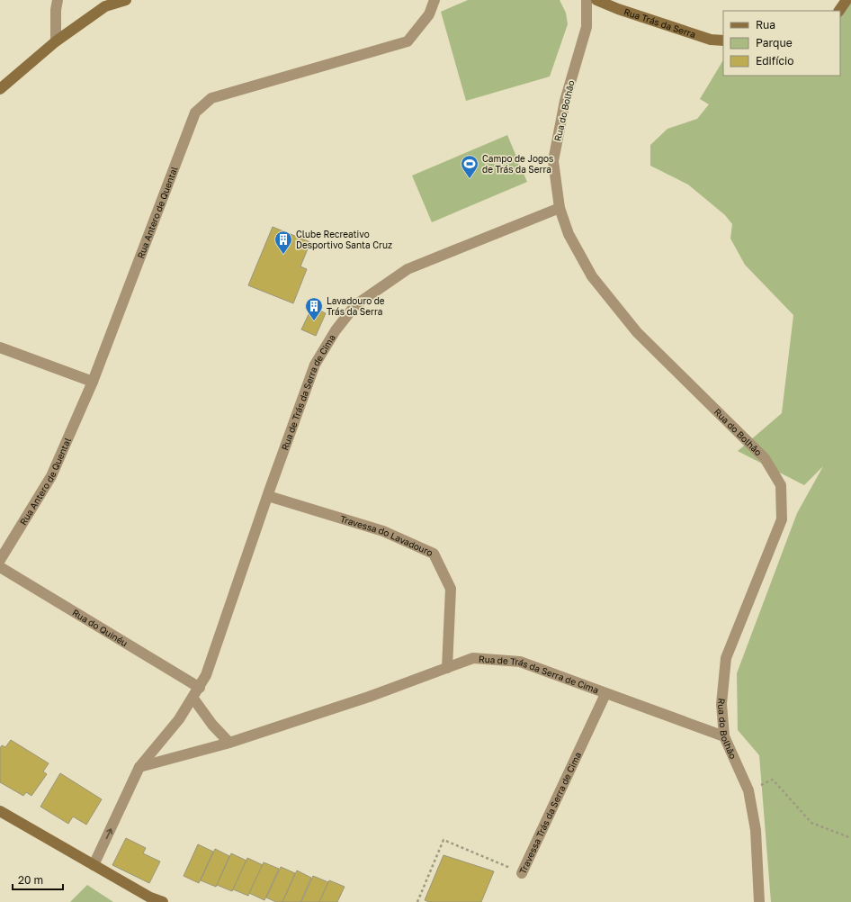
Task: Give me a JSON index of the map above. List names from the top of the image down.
{
  "streets": {
    "main road": ["Rua Trás da Serra"],
    "street": [
      "Rua do Bolhão",
      "Rua Antero de Quental",
      "Rua de Trás da Serra de Cima",
      "Travessa do Lavadouro",
      "Rua do Quinéu",
      "Travessa Trás da Serra de Cima"
    ]
  },
  "crossings": [
    ["Rua do Bolhão", "Rua de Trás da Serra de Cima"],
    ["Rua de Trás da Serra de Cima", "Travessa do Lavadouro"],
    ["Rua de Trás da Serra de Cima", "Rua do Quinéu"],
    ["Rua de Trás da Serra de Cima", "Travessa Trás da Serra de Cima"]
  ],
  "places": {
    "sports": ["Campo de Jogos de Trás da Serra"],
    "building": ["Clube Recreativo Desportivo Santa Cruz", "Lavadouro de Trás da Serra"]
  },
  "legend": ["Rua", "Parque", "Edifício"],
  "scale_bar": "20 m"
}
